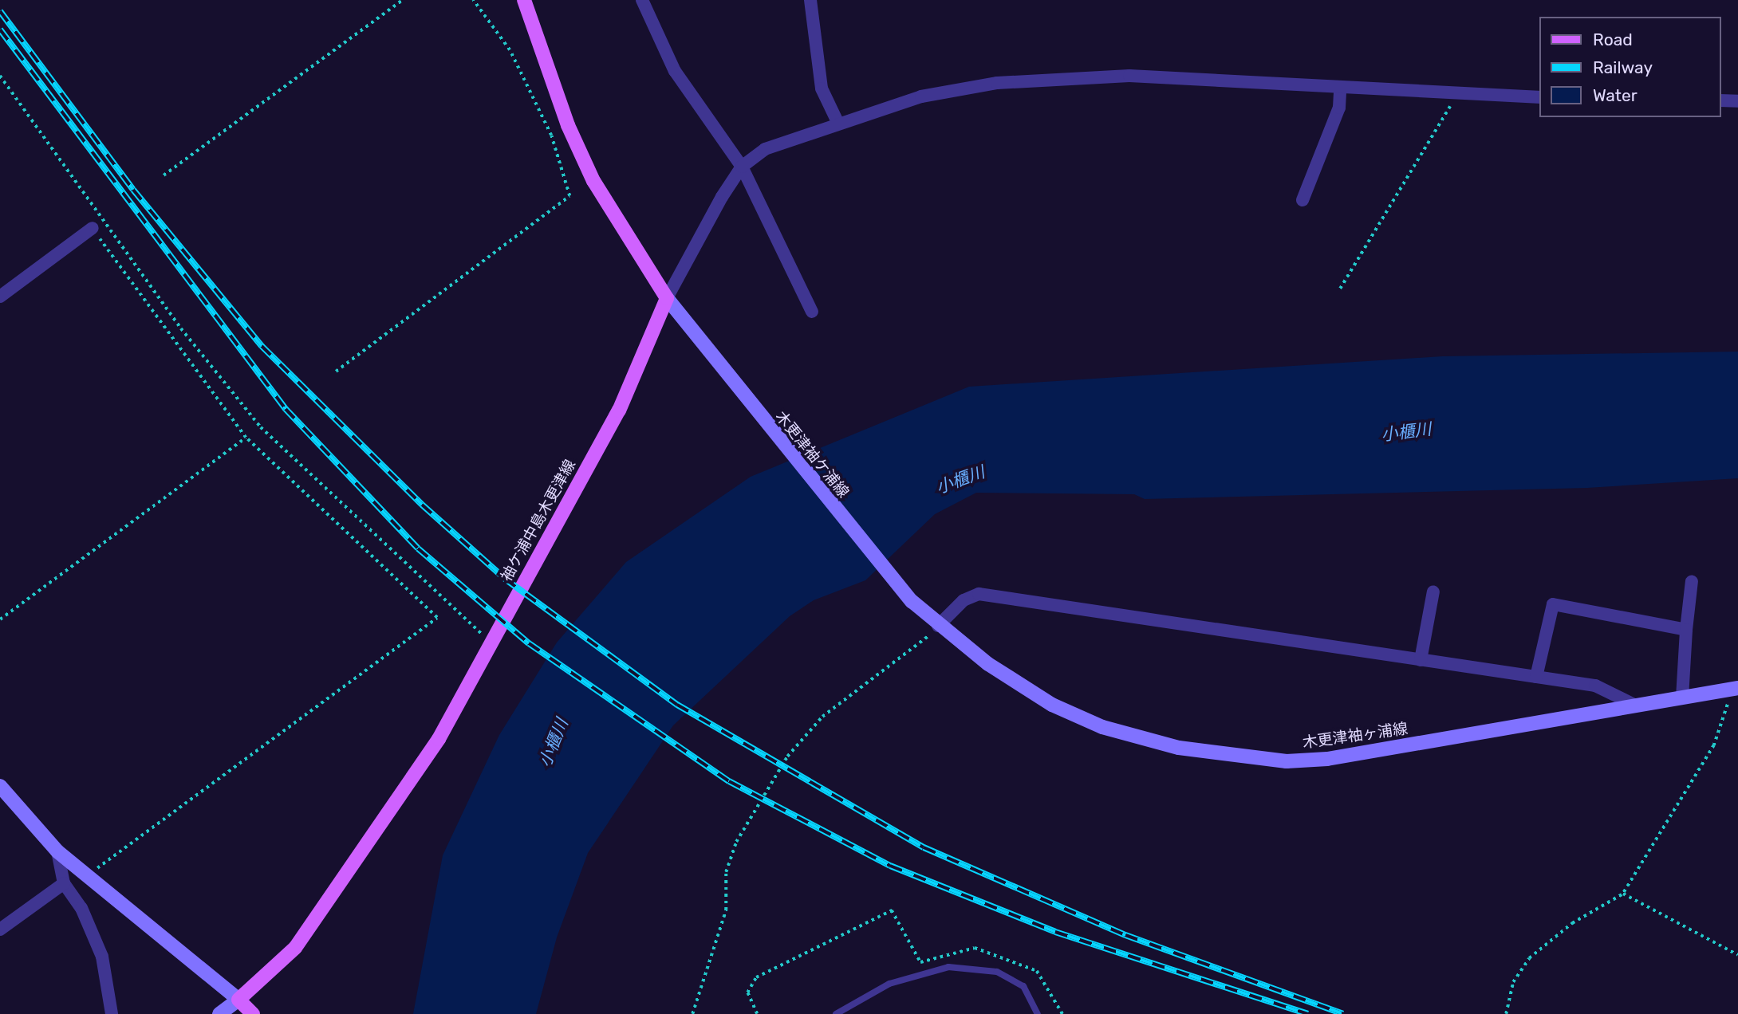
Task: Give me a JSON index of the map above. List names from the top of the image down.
{
  "streets": {
    "main road": ["木更津袖ケ浦線", "袖ケ浦中島木更津線", "木更津袖ヶ浦線"]
  },
  "crossings": [
    ["木更津袖ケ浦線", "袖ケ浦中島木更津線"],
    ["木更津袖ケ浦線", "木更津袖ヶ浦線"]
  ],
  "water": ["小櫃川"],
  "legend": ["Road", "Railway", "Water"]
}
